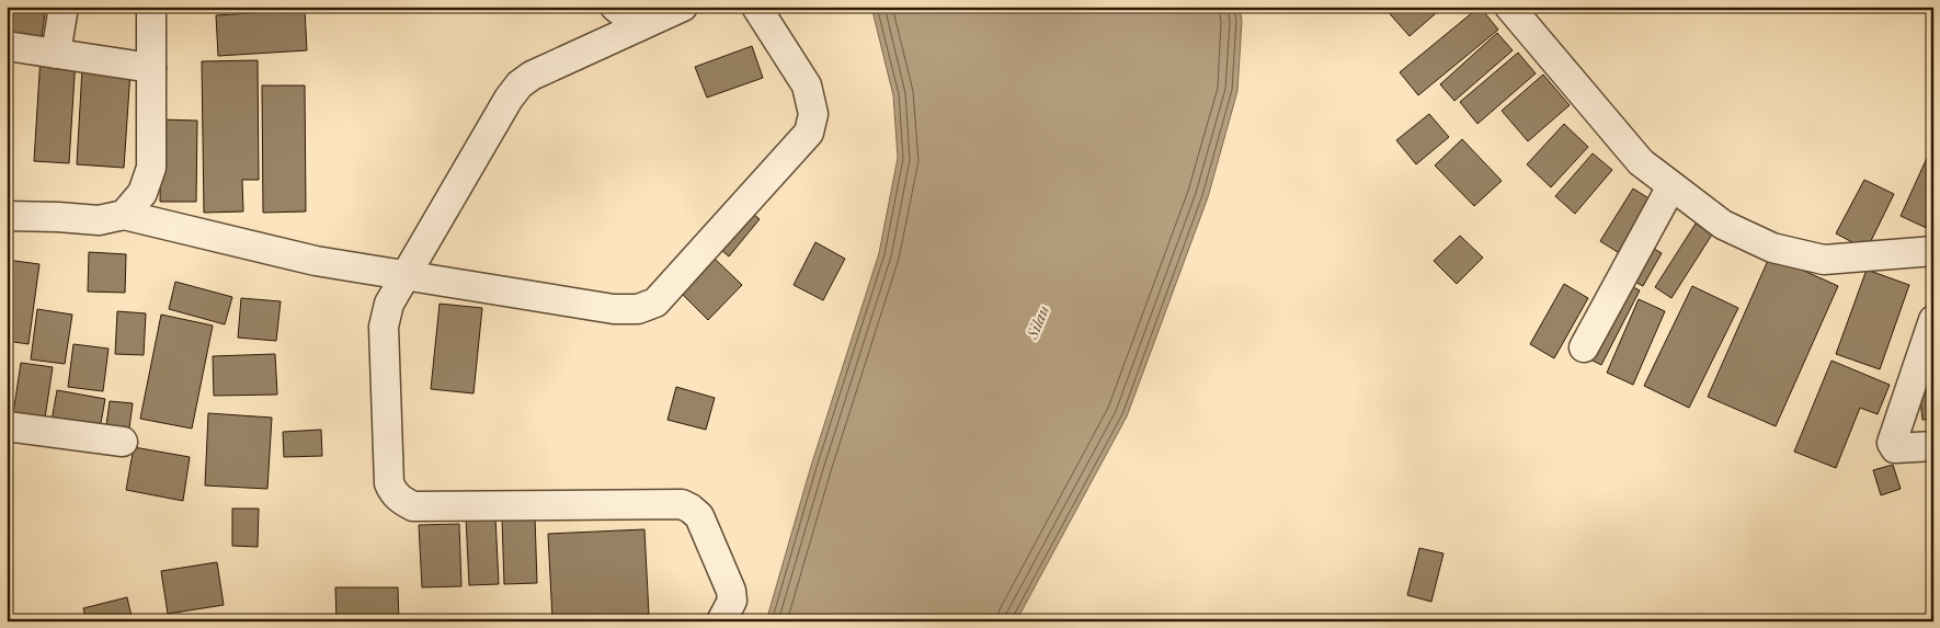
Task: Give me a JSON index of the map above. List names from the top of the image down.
{
  "water": ["Silau"]
}
